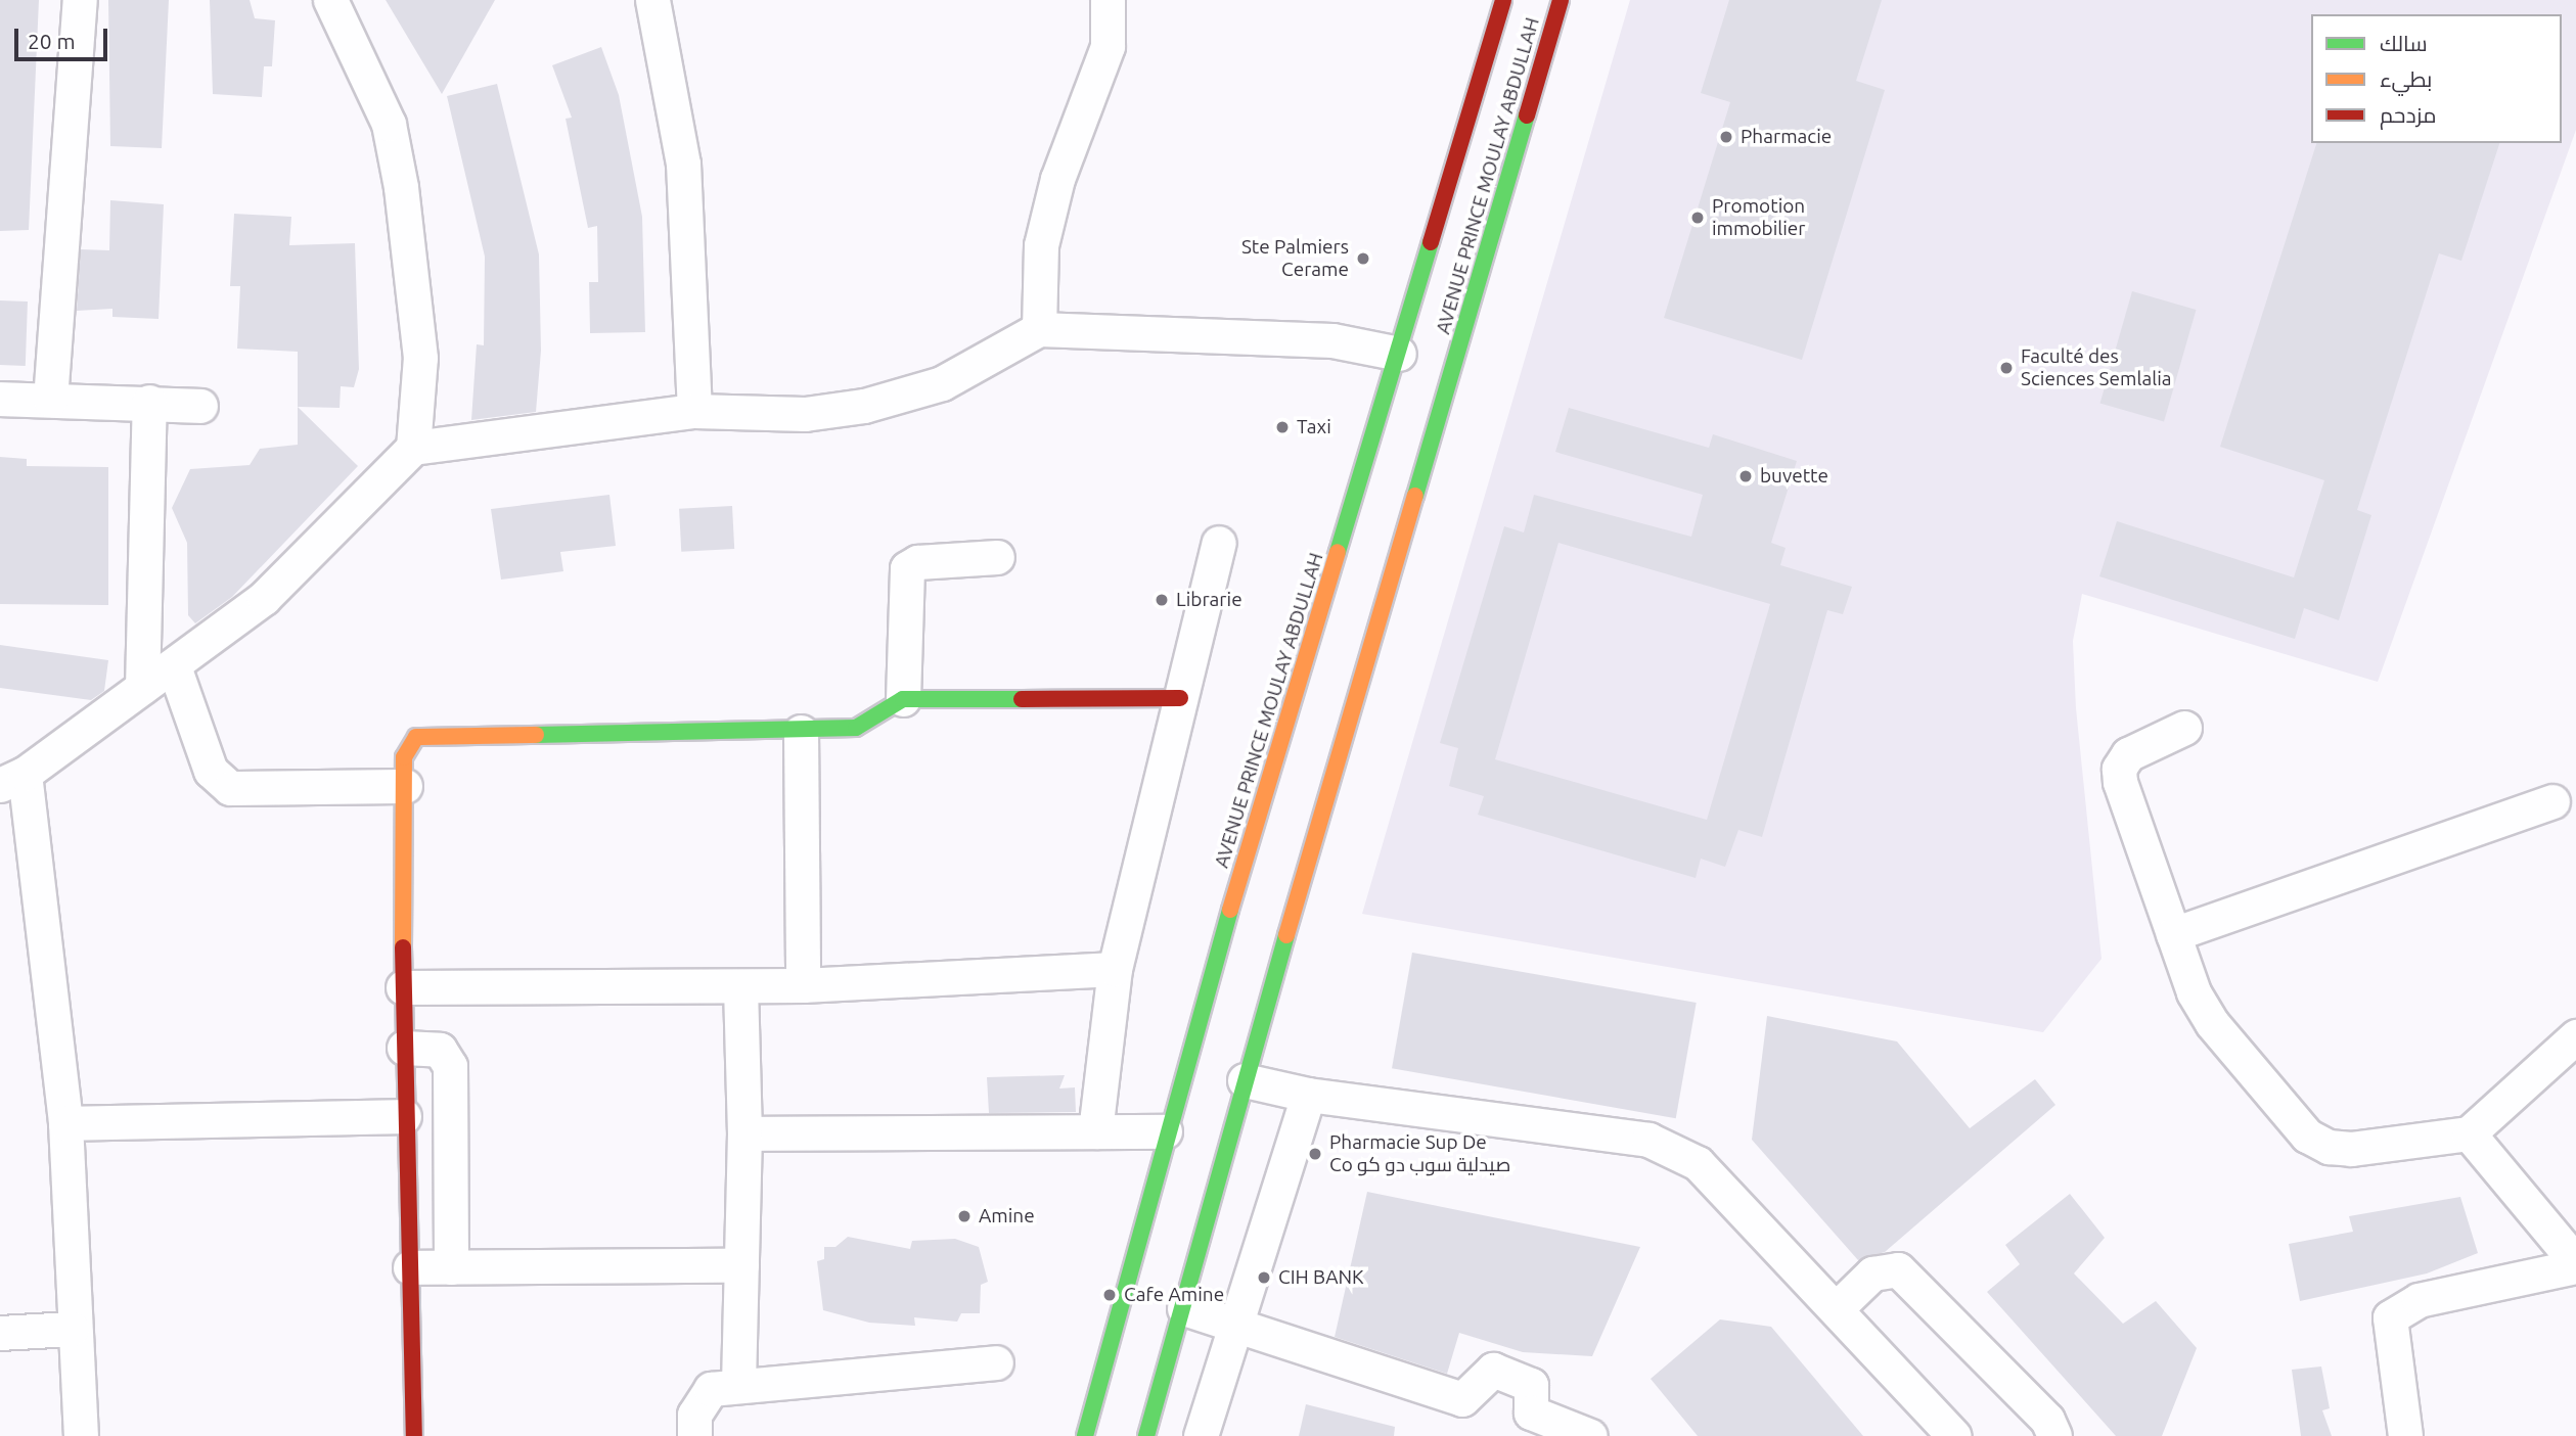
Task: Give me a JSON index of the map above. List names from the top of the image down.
{
  "streets": {
    "main road": ["AVENUE PRINCE MOULAY ABDULLAH"]
  },
  "places": [
    "Pharmacie",
    "Promotion immobilier",
    "Ste Palmiers Cerame",
    "Faculté des Sciences Semlalia",
    "Taxi",
    "buvette",
    "Librarie",
    "Pharmacie Sup De Co صيدلية سوب دو كو",
    "Amine",
    "CIH BANK",
    "Cafe Amine"
  ],
  "legend": ["سالك", "بطيء", "مزدحم"],
  "scale_bar": "20 m"
}
